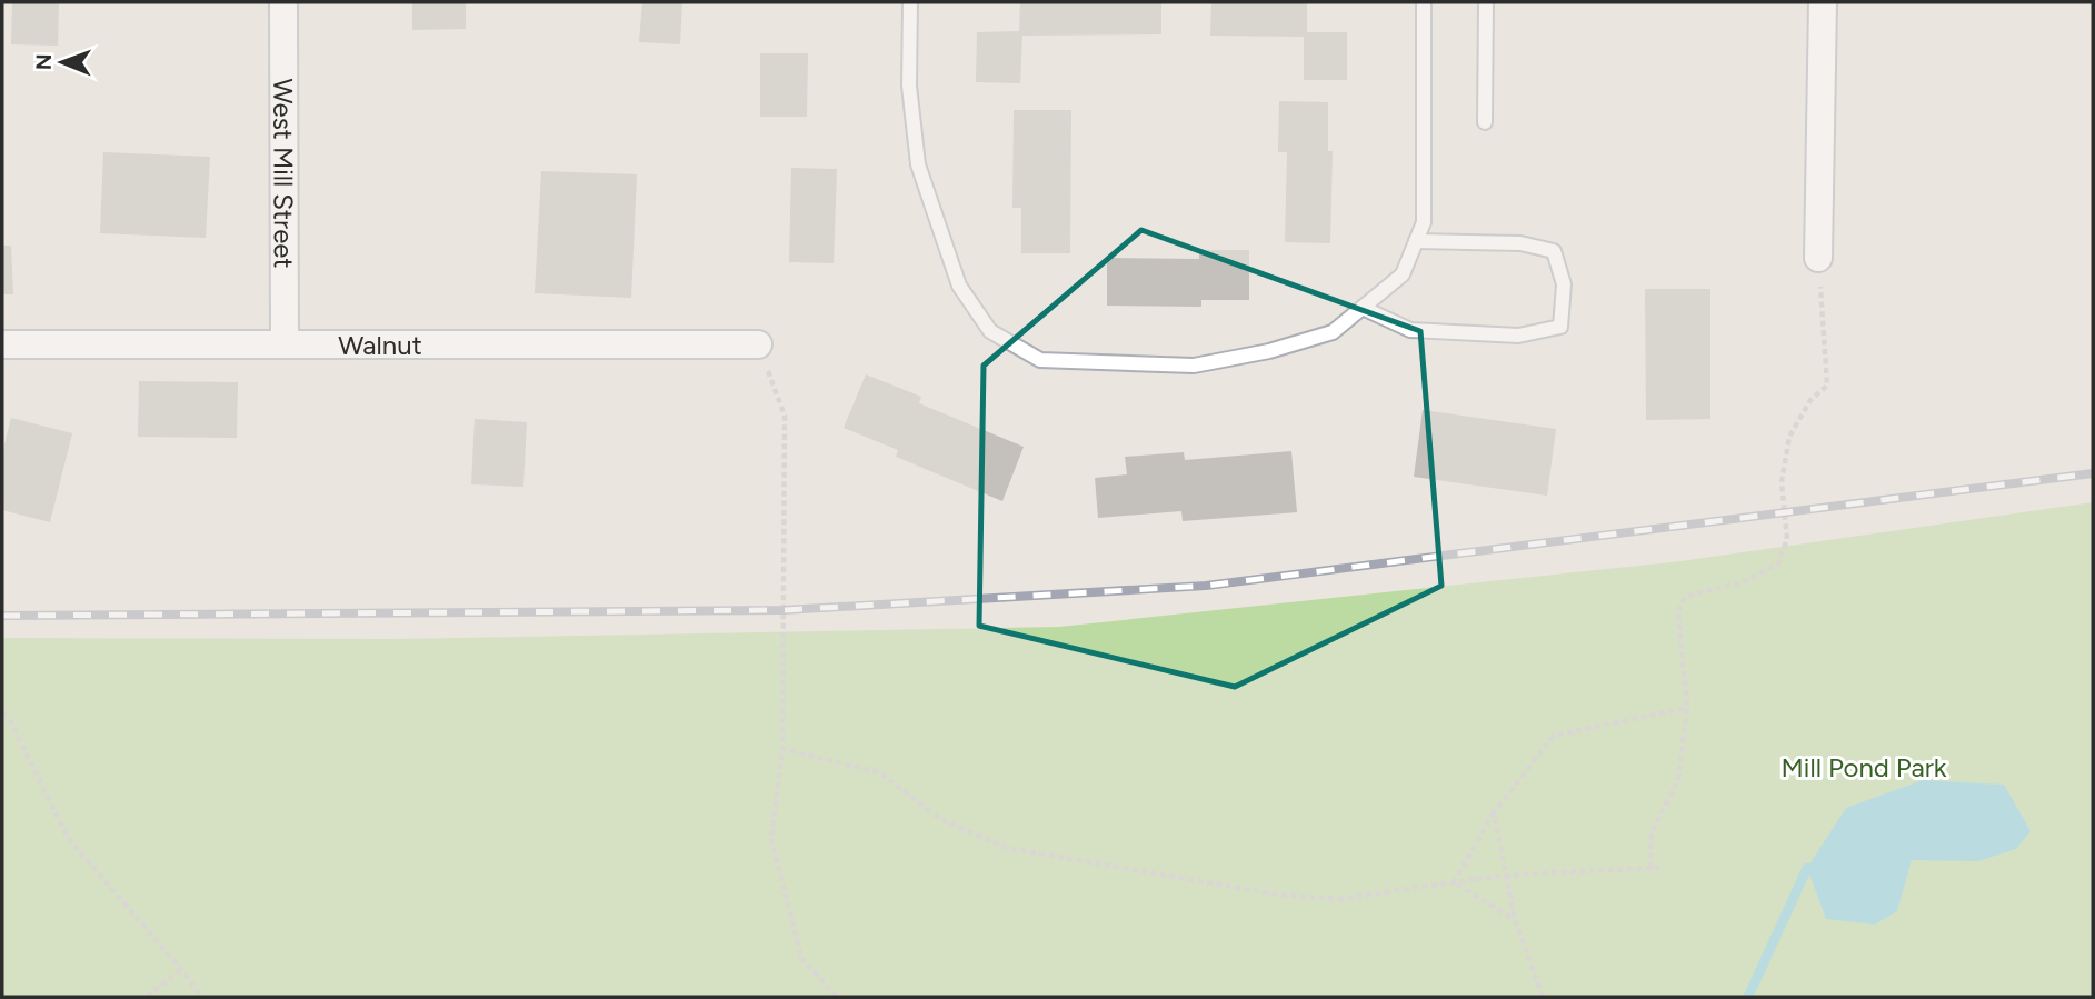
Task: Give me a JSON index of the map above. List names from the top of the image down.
{
  "streets": {
    "street": ["West Mill Street", "Walnut"]
  },
  "crossings": [
    ["West Mill Street", "Walnut"]
  ],
  "parks": ["Mill Pond Park"],
  "north": "left"
}
